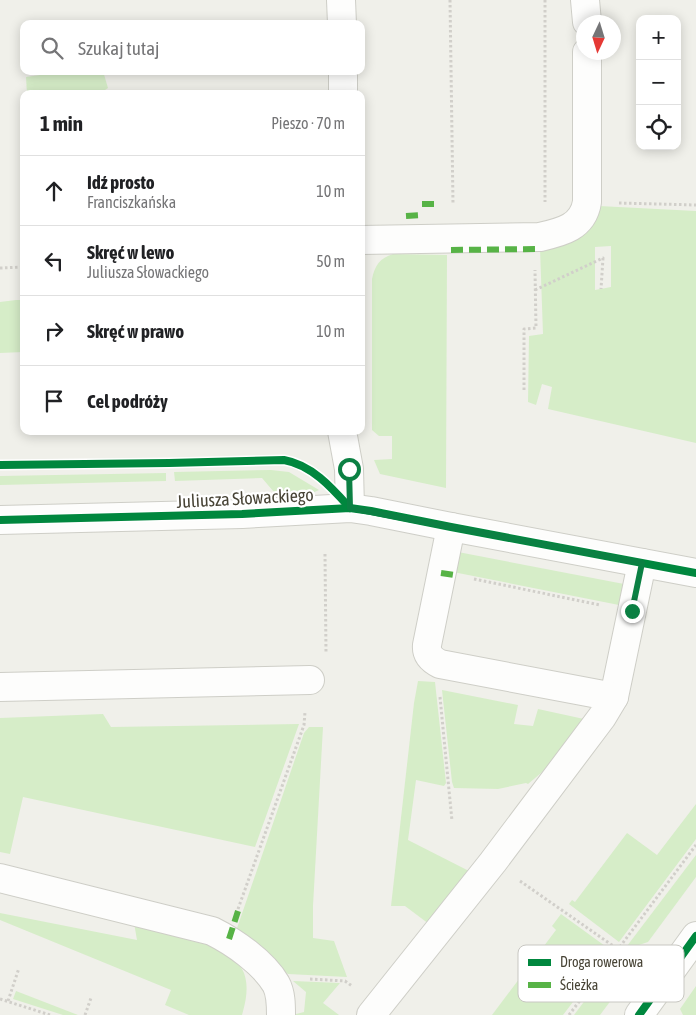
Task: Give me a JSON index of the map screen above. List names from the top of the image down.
{
  "streets": {
    "street": ["Juliusza Słowackiego"]
  },
  "legend": ["Droga rowerowa", "Ścieżka"],
  "north": "bottom",
  "page": {
    "map_buttons": ["+", "−"],
    "search": "Szukaj tutaj",
    "heading": ["1 min", "Pieszo · 70 m"],
    "list": [
      ["Idź prosto", "Franciszkańska", "10 m"],
      ["Skręć w lewo", "Juliusza Słowackiego", "50 m"],
      ["Skręć w prawo", "10 m"],
      "Cel podróży"
    ]
  }
}
